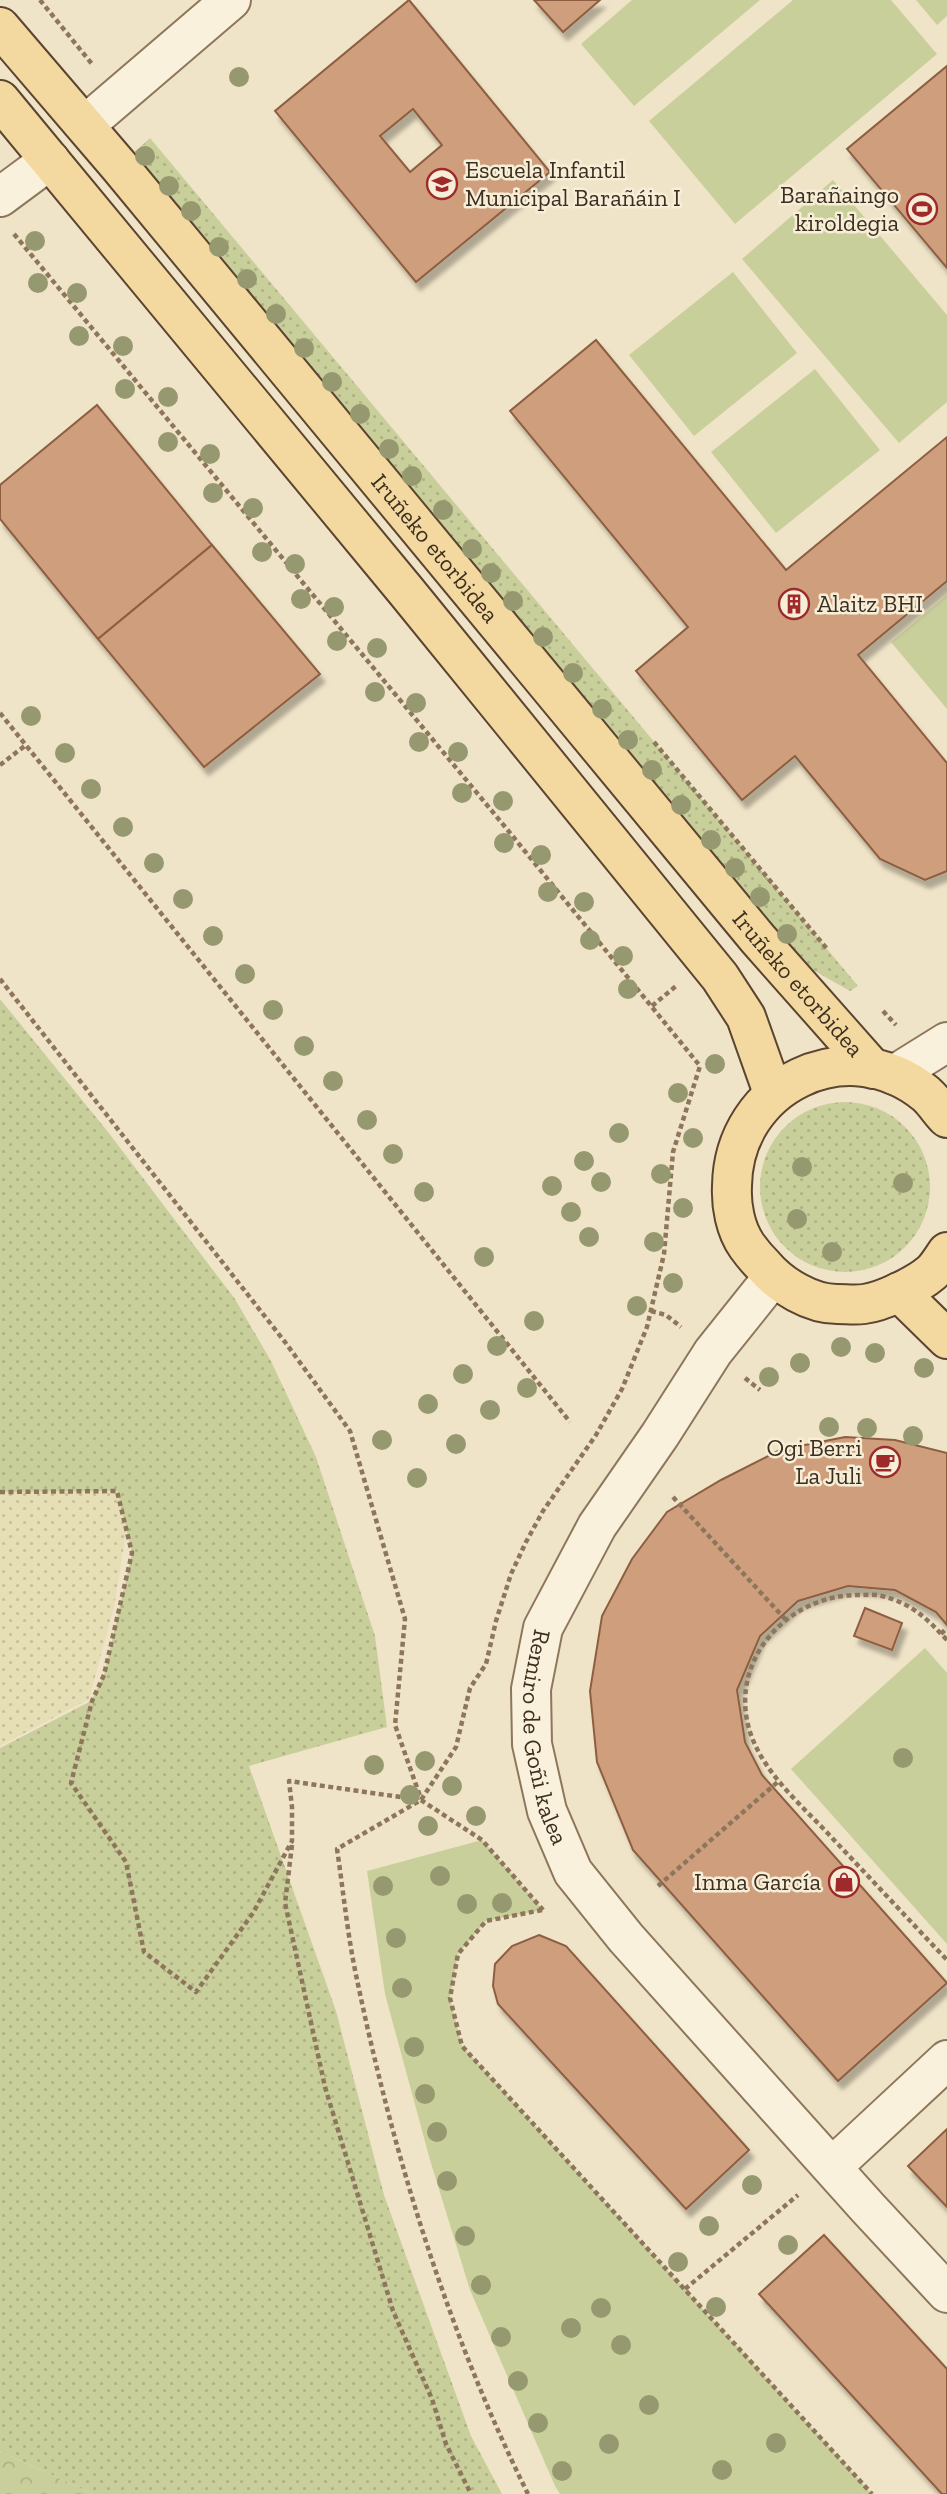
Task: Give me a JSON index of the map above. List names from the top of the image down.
{
  "streets": {
    "main road": ["Iruñeko etorbidea"],
    "street": ["Remiro de Goñi kalea"]
  },
  "places": {
    "school or university": ["Escuela Infantil Municipal Barañáin I"],
    "sports": ["Barañaingo kiroldegia"],
    "building": ["Alaitz BHI"],
    "cafe": ["Ogi Berri La Juli"],
    "shop": ["Inma García"]
  }
}
